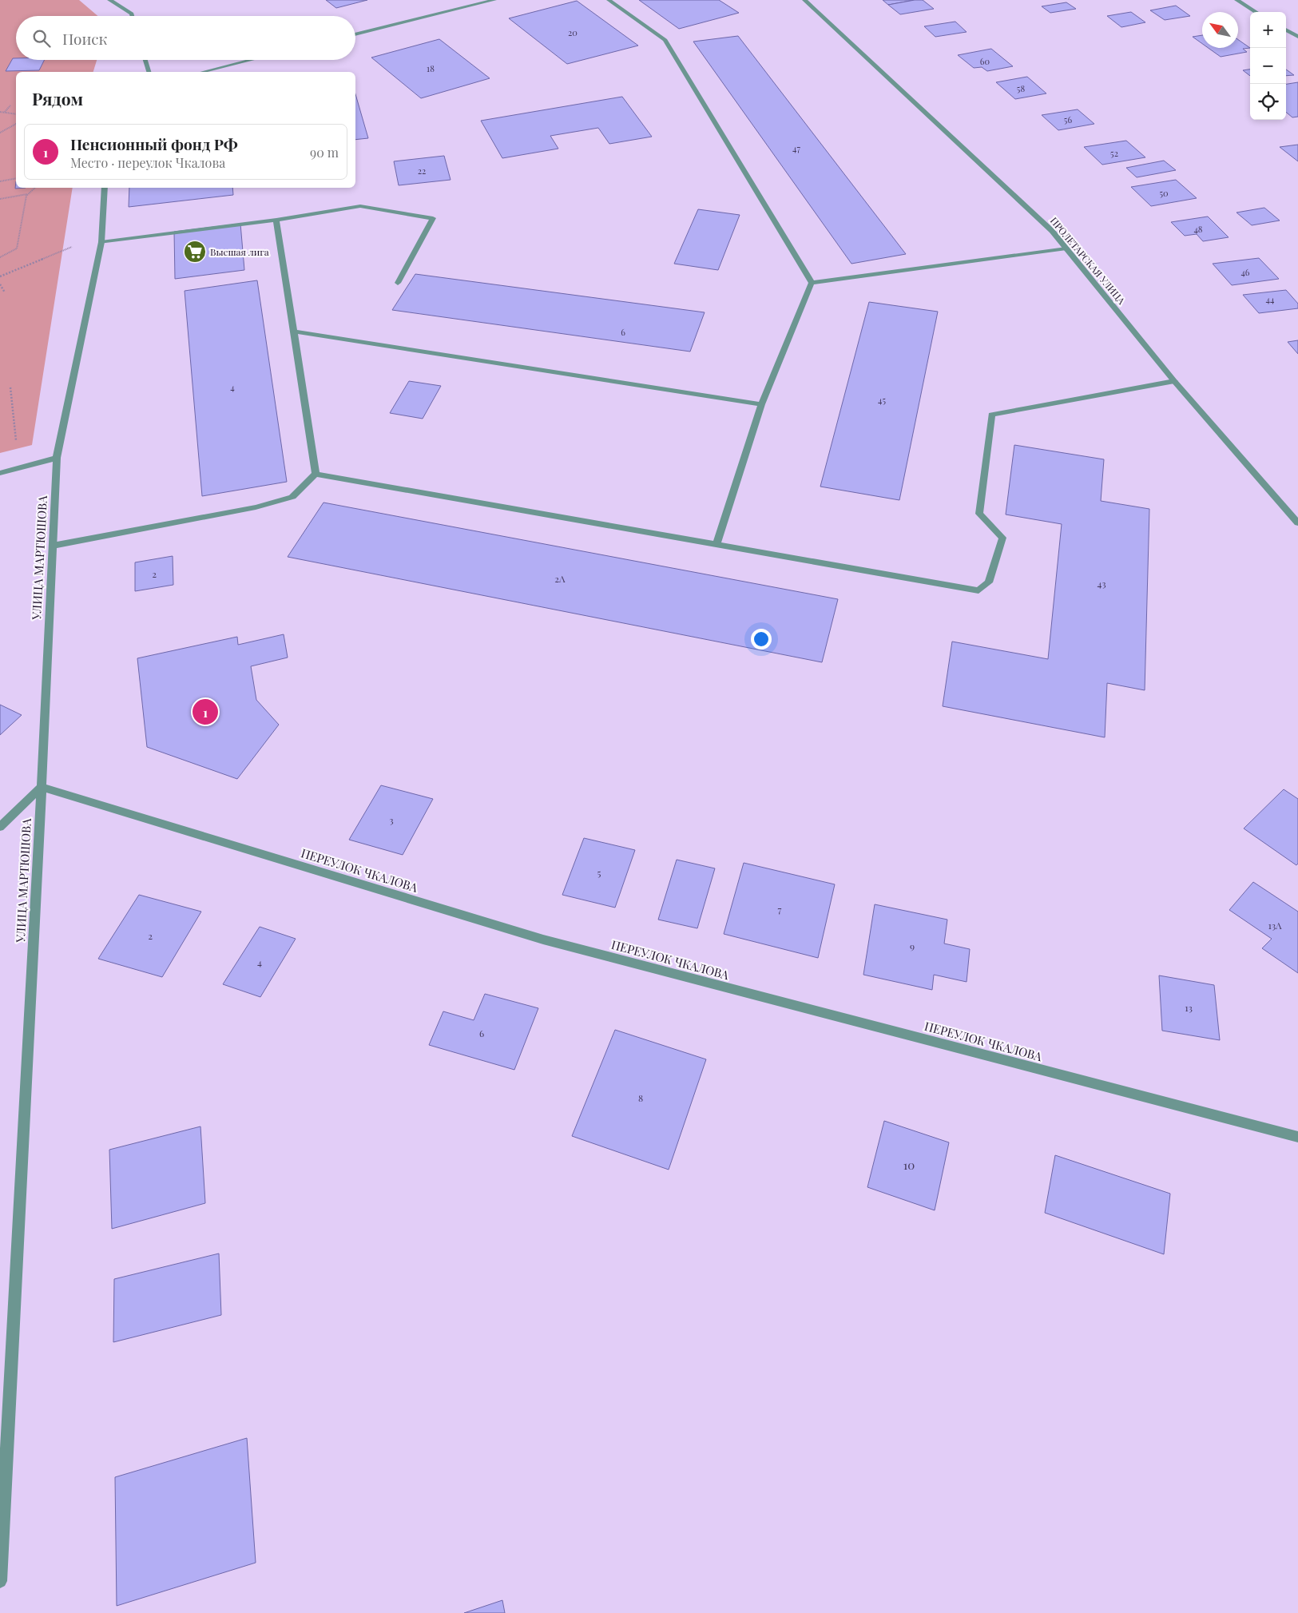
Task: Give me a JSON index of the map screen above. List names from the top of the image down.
{
  "streets": {
    "street": ["ПРОЛЕТАРСКАЯ УЛИЦА", "УЛИЦА МАРТЮШОВА", "ПЕРЕУЛОК ЧКАЛОВА"]
  },
  "crossings": [
    ["УЛИЦА МАРТЮШОВА", "ПЕРЕУЛОК ЧКАЛОВА"]
  ],
  "places": {
    "supermarket": ["Высшая лига"]
  },
  "house_numbers": [
    "20",
    "60",
    "18",
    "58",
    "56",
    "47",
    "52",
    "22",
    "50",
    "48",
    "46",
    "44",
    "6",
    "4",
    "45",
    "2",
    "2А",
    "43",
    "3",
    "5",
    "7",
    "13А",
    "2",
    "9",
    "4",
    "13",
    "6",
    "8",
    "10"
  ],
  "north": "top left",
  "page": {
    "map_buttons": ["+", "−"],
    "search": "Поиск",
    "heading": "Рядом",
    "list": [
      {
        "mark": "1",
        "name": "Пенсионный фонд РФ",
        "note": "Место · переулок Чкалова",
        "value": "90 m"
      }
    ],
    "pins": "1"
  }
}
